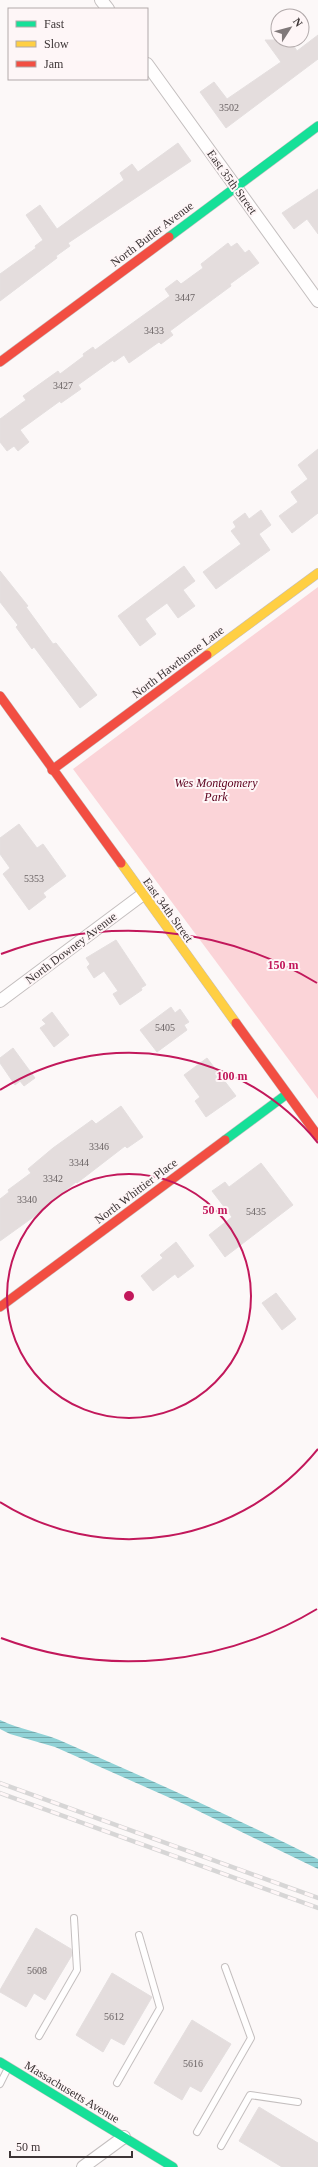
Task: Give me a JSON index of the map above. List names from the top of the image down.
{
  "streets": {
    "street": [
      "East 35th Street",
      "North Butler Avenue",
      "North Hawthorne Lane",
      "East 34th Street",
      "North Downey Avenue",
      "North Whittier Place",
      "Massachusetts Avenue"
    ]
  },
  "crossings": [
    ["East 35th Street", "North Butler Avenue"],
    ["North Hawthorne Lane", "East 34th Street"],
    ["East 34th Street", "North Downey Avenue"],
    ["East 34th Street", "North Whittier Place"]
  ],
  "parks": ["Wes Montgomery Park"],
  "house_numbers": [
    "3502",
    "3447",
    "3433",
    "3427",
    "5353",
    "5405",
    "3346",
    "3344",
    "3342",
    "3340",
    "5435",
    "5608",
    "5612",
    "5616"
  ],
  "legend": ["Fast", "Slow", "Jam"],
  "scale_bar": "50 m",
  "north": "top right",
  "rings": ["150 m", "100 m", "50 m"]
}
